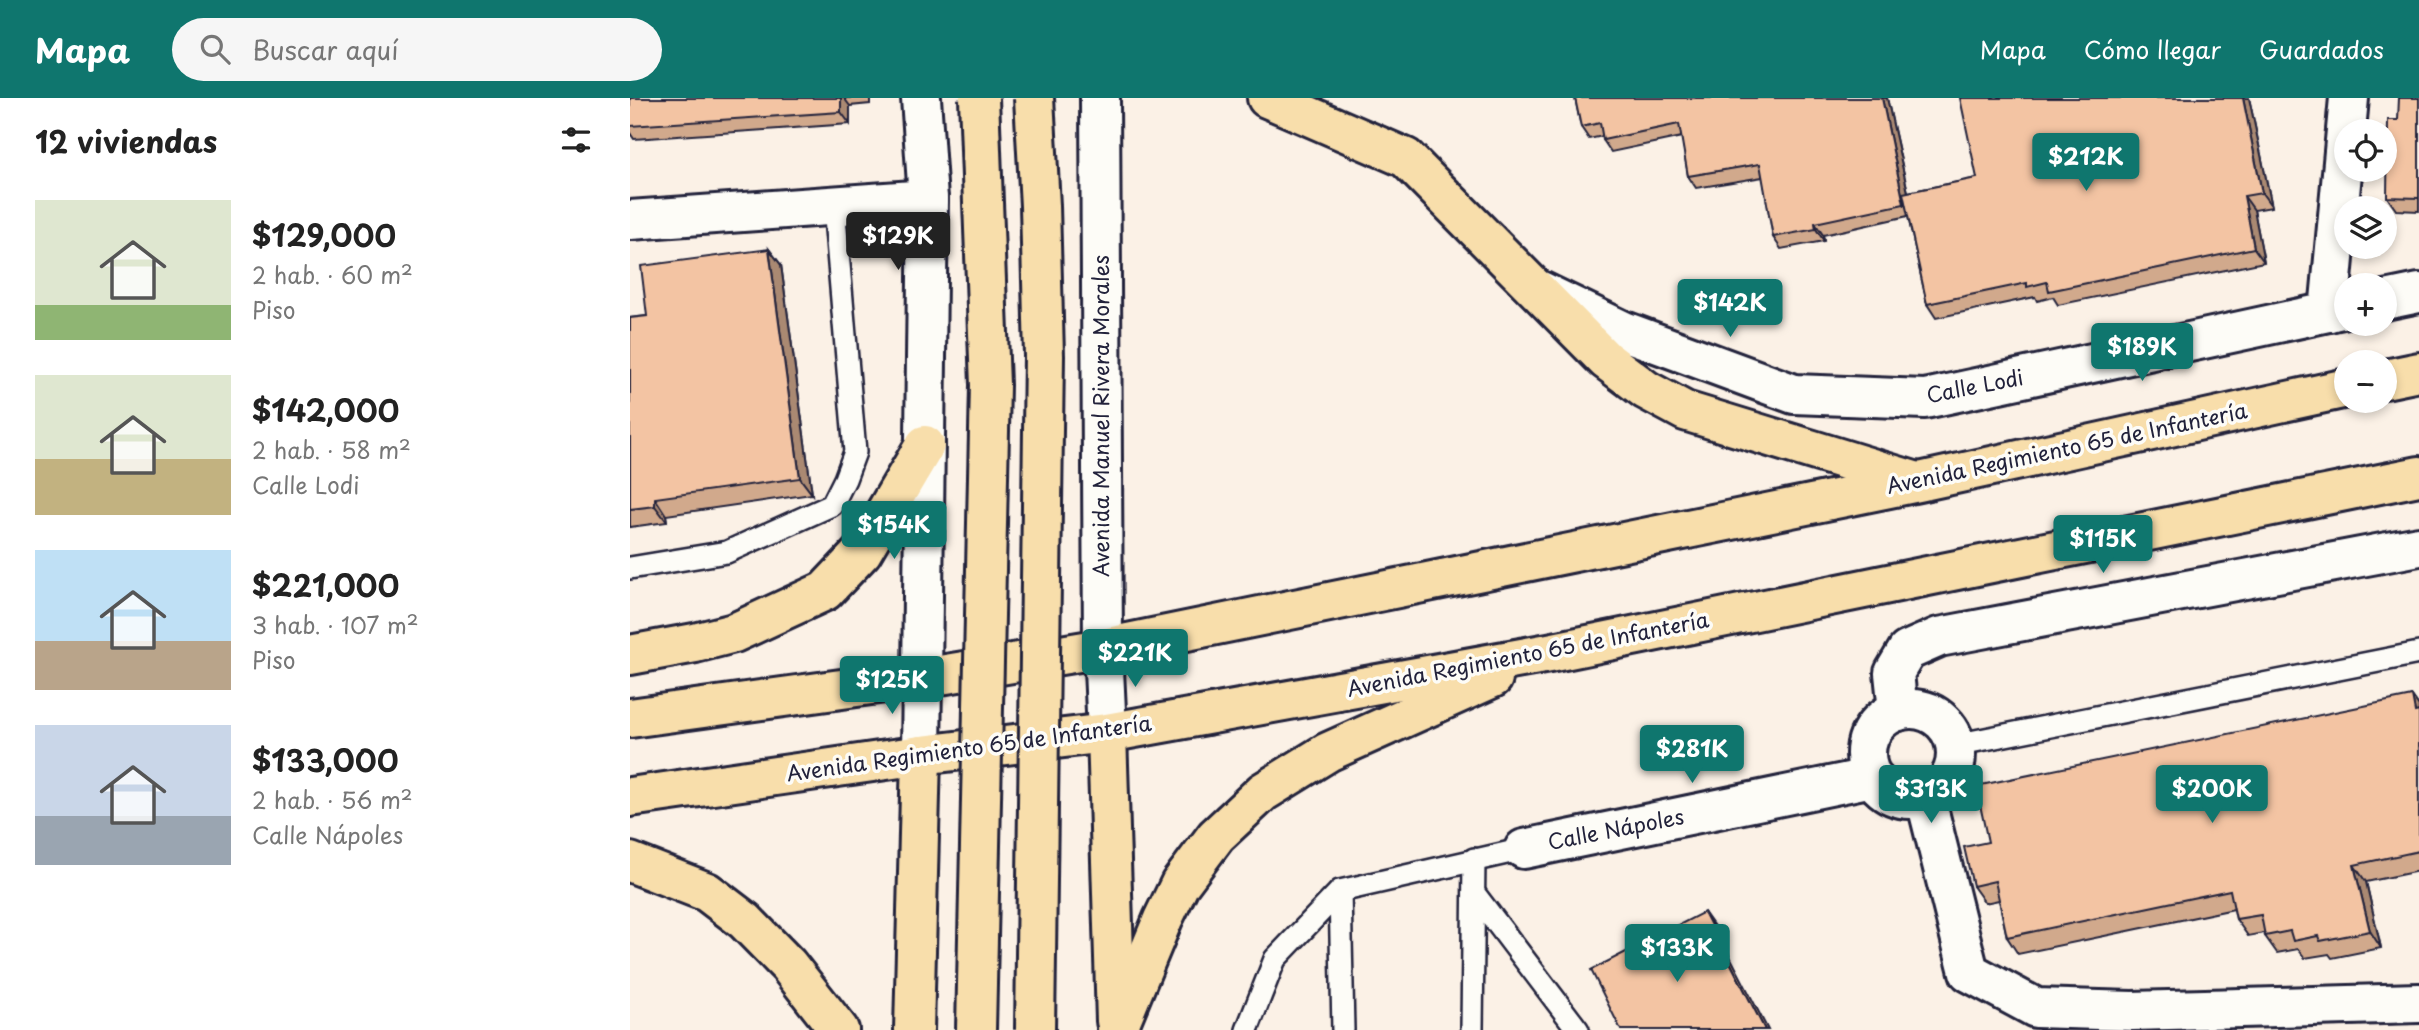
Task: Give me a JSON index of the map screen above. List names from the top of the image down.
{
  "streets": {
    "highway": ["Avenida Regimiento 65 de Infantería"],
    "street": ["Calle Lodi", "Avenida Manuel Rivera Morales", "Calle Nápoles"]
  },
  "crossings": [
    ["Avenida Manuel Rivera Morales", "Avenida Regimiento 65 de Infantería"]
  ],
  "page": {
    "header": "Mapa",
    "search": "Buscar aquí",
    "nav": ["Mapa", "Cómo llegar", "Guardados"],
    "heading": "12 viviendas",
    "map_buttons": ["+", "−"],
    "price": [
      "$212K",
      "$129K",
      "$142K",
      "$189K",
      "$154K",
      "$115K",
      "$221K",
      "$125K",
      "$281K",
      "$313K",
      "$200K",
      "$133K"
    ],
    "list": [
      {
        "name": "$129,000",
        "note": "2 hab. · 60 m² · Piso"
      },
      {
        "name": "$142,000",
        "note": "2 hab. · 58 m² · Calle Lodi"
      },
      {
        "name": "$221,000",
        "note": "3 hab. · 107 m² · Piso"
      },
      {
        "name": "$133,000",
        "note": "2 hab. · 56 m² · Calle Nápoles"
      }
    ]
  }
}
